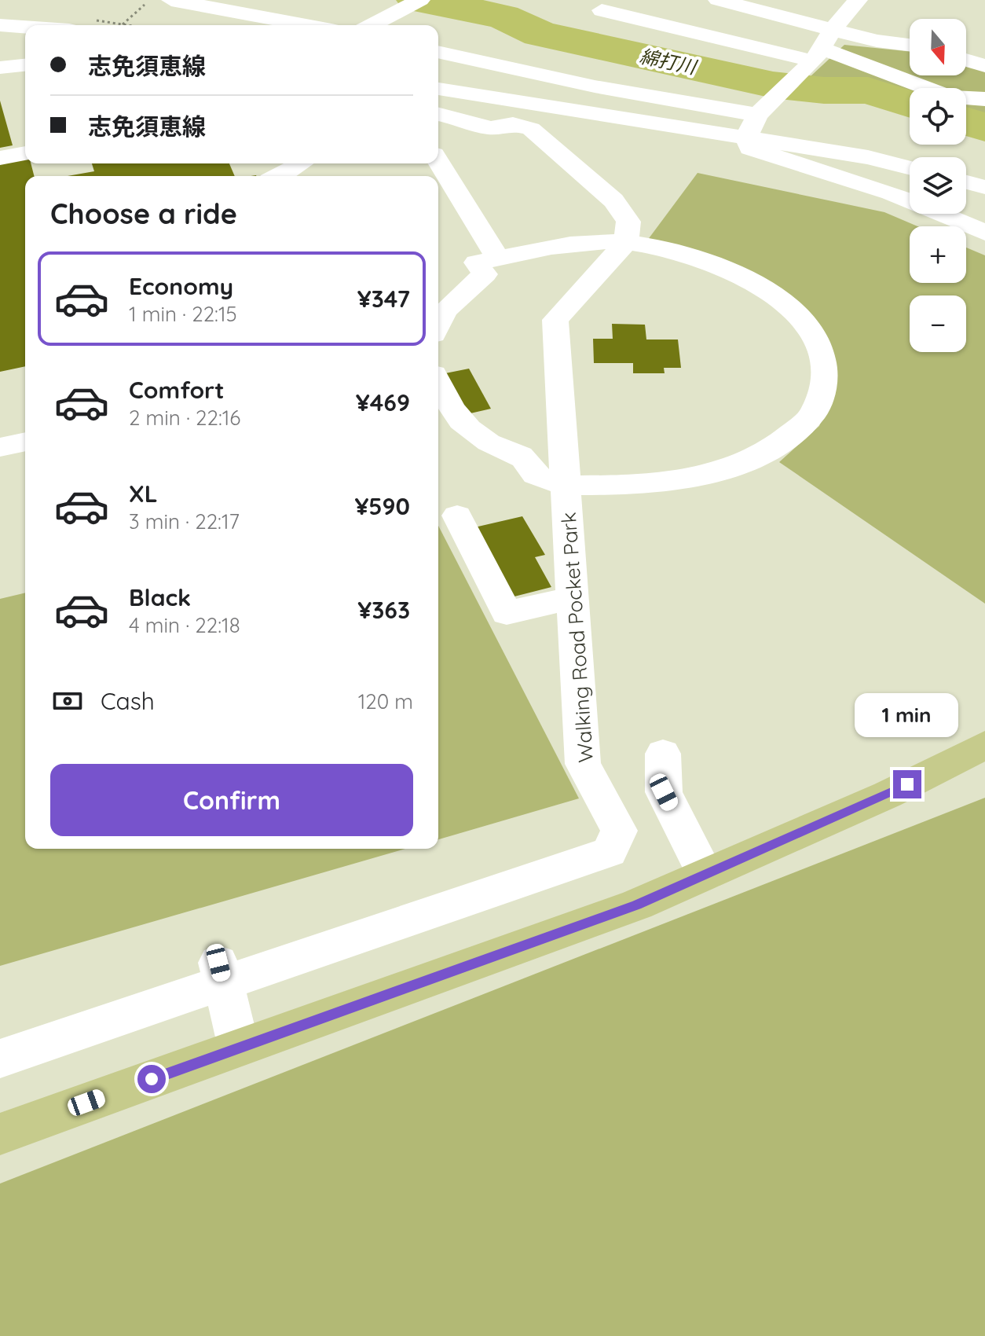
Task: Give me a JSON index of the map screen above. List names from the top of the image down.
{
  "streets": {
    "street": ["Walking Road Pocket Park"]
  },
  "water": ["綿打川"],
  "north": "bottom",
  "page": {
    "map_buttons": ["+", "−"],
    "banner": ["志免須恵線", "志免須恵線"],
    "heading": "Choose a ride",
    "list": [
      {
        "name": "Economy",
        "note": "1 min · 22:15",
        "value": "¥347"
      },
      {
        "name": "Comfort",
        "note": "2 min · 22:16",
        "value": "¥469"
      },
      {
        "name": "XL",
        "note": "3 min · 22:17",
        "value": "¥590"
      },
      {
        "name": "Black",
        "note": "4 min · 22:18",
        "value": "¥363"
      }
    ],
    "pay": ["Cash", "120 m"],
    "bubble": "1 min",
    "buttons": "Confirm"
  }
}
